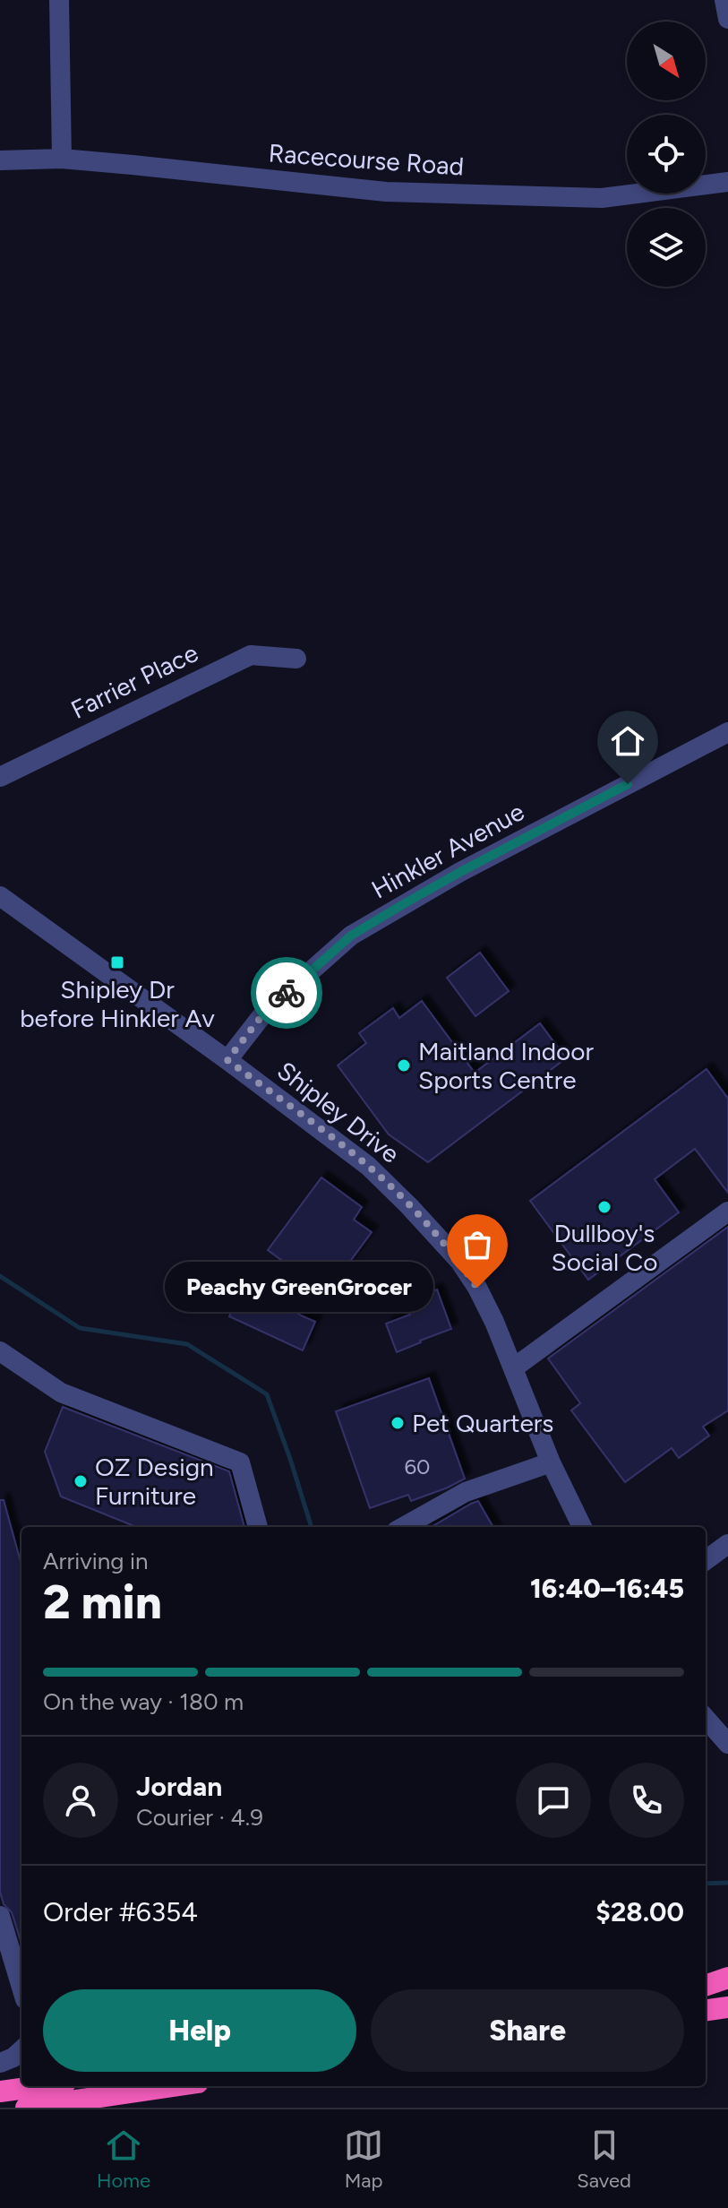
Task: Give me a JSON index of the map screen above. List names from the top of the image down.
{
  "streets": {
    "street": [
      "Racecourse Road",
      "Farrier Place",
      "Hinkler Avenue",
      "Shipley Drive"
    ]
  },
  "crossings": [
    ["Hinkler Avenue", "Shipley Drive"]
  ],
  "places": {
    "transit": ["Shipley Dr before Hinkler Av"],
    "other": [
      "Maitland Indoor Sports Centre",
      "Dullboy's Social Co",
      "Peachy GreenGrocer",
      "Pet Quarters",
      "OZ Design Furniture"
    ]
  },
  "house_numbers": ["60"],
  "north": "bottom right",
  "page": {
    "bubble": "Peachy GreenGrocer",
    "heading": ["2 min", "Arriving in", "16:40–16:45"],
    "panel": [
      "Jordan",
      "Courier · 4.9",
      "Order #6354",
      "$28.00"
    ],
    "bar": "On the way · 180 m",
    "buttons": ["Help", "Share"],
    "tabs": ["Home", "Map", "Saved"]
  }
}
